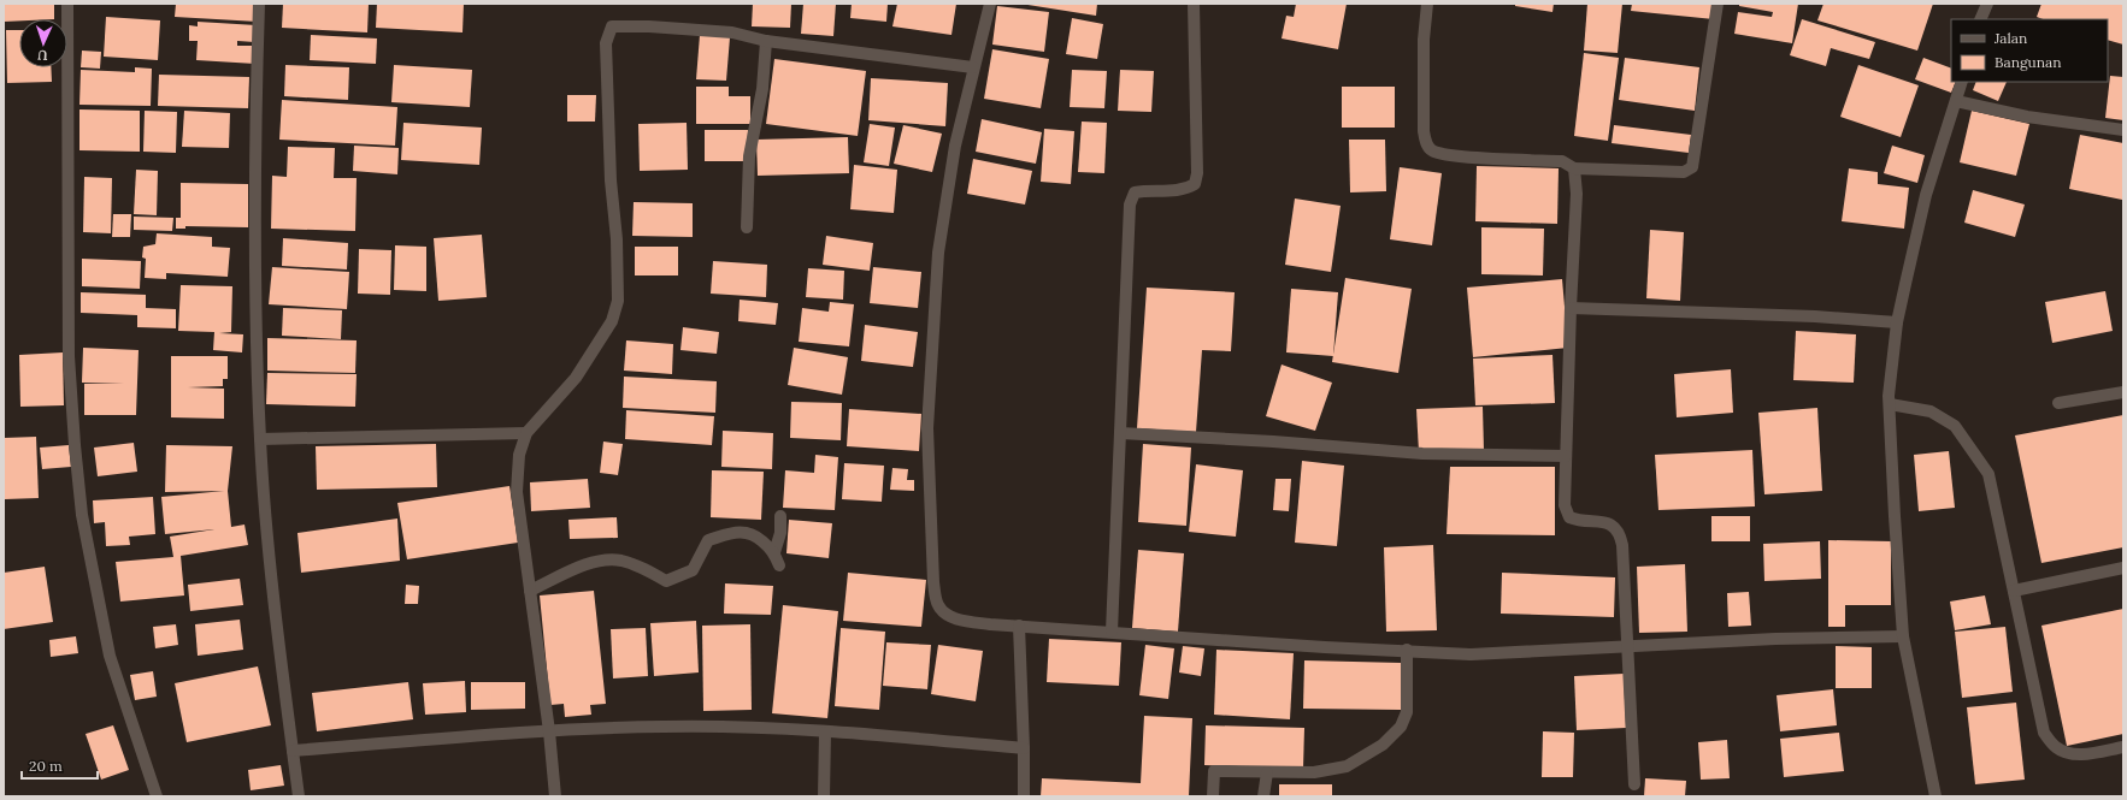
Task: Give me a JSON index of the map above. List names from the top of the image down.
{
  "legend": ["Jalan", "Bangunan"],
  "scale_bar": "20 m",
  "north": "bottom"
}
